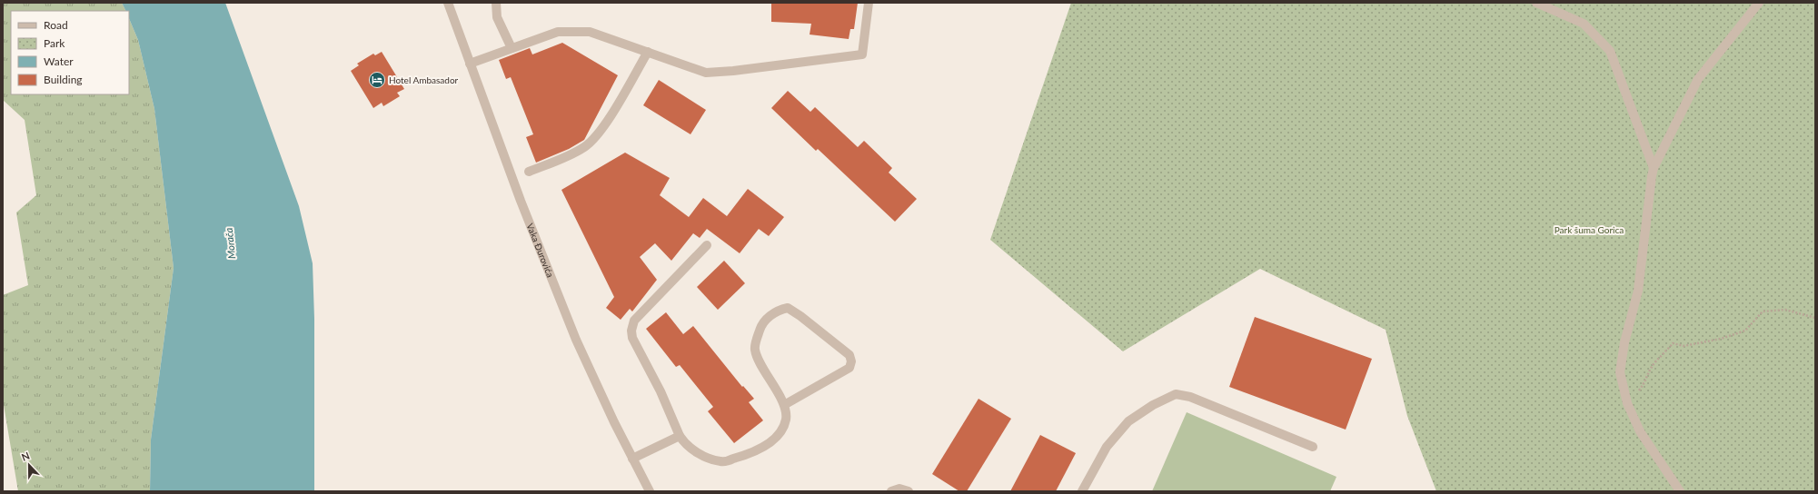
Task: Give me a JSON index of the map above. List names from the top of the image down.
{
  "streets": {
    "street": ["Vaka Đurovića"]
  },
  "water": ["Morača"],
  "parks": ["Park šuma Gorica"],
  "places": {
    "hotel": ["Hotel Ambasador"]
  },
  "legend": [
    "Road",
    "Park",
    "Water",
    "Building"
  ],
  "north": "top"
}
